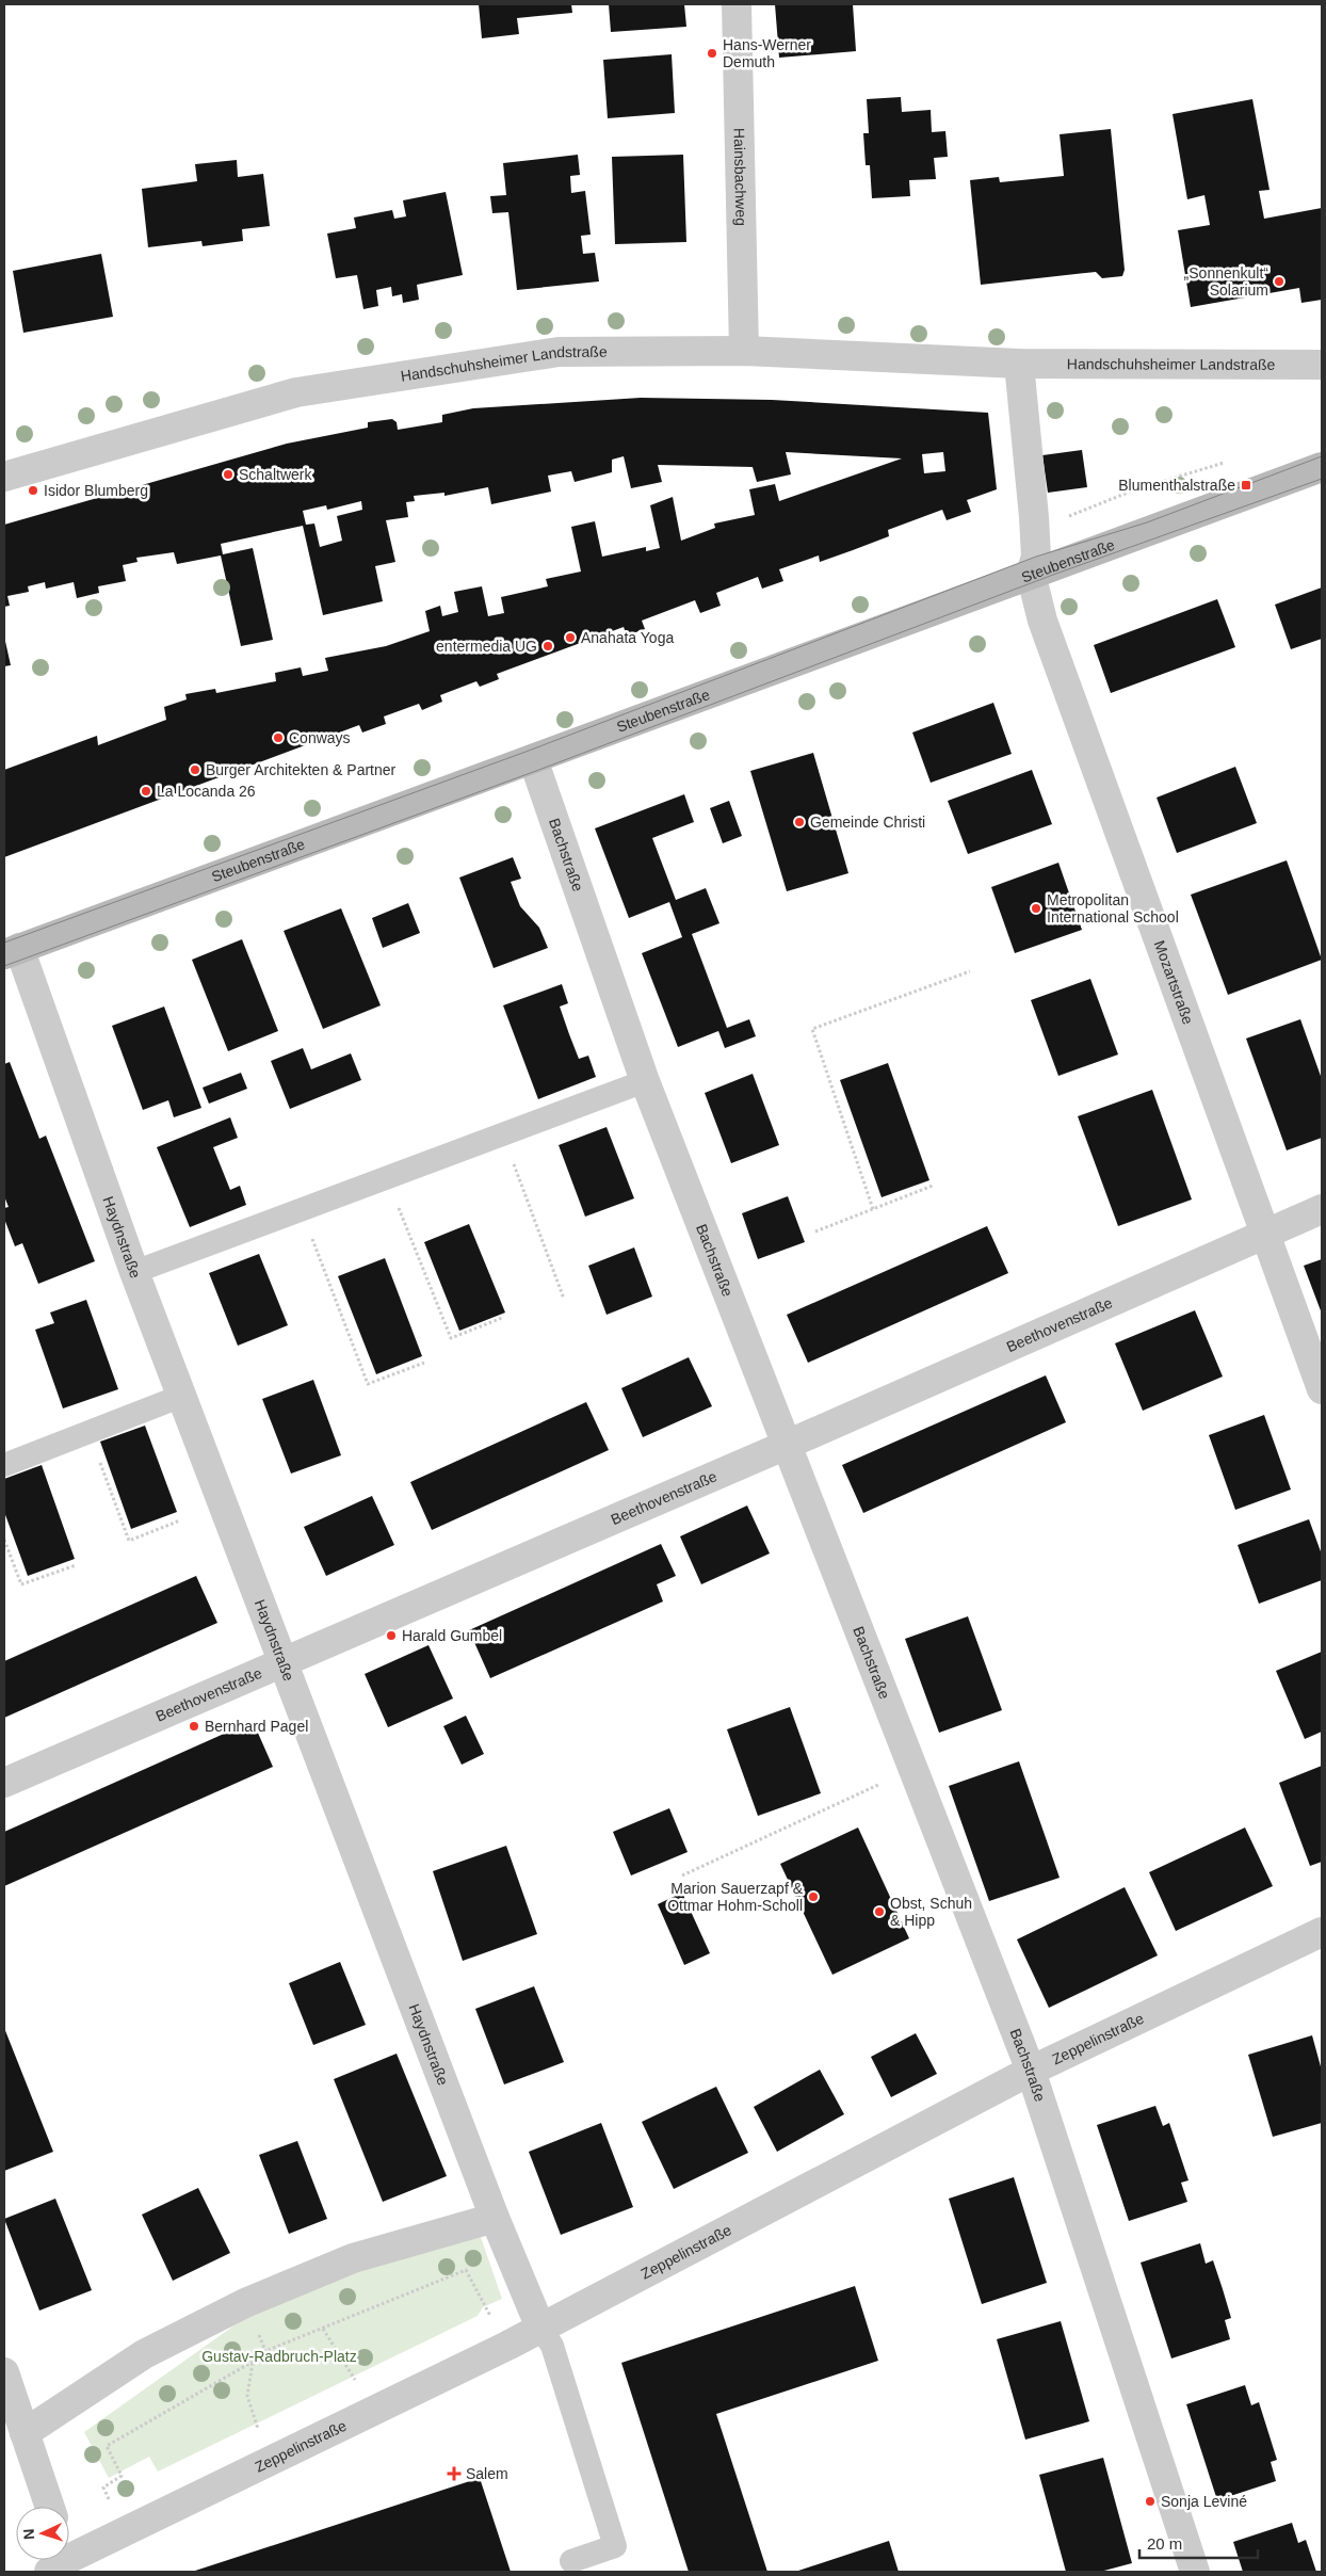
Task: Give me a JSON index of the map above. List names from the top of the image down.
{
  "streets": {
    "main road": ["Steubenstraße"],
    "street": [
      "Hainsbachweg",
      "Handschuhsheimer Landstraße",
      "Bachstraße",
      "Mozartstraße",
      "Haydnstraße",
      "Beethovenstraße",
      "Zeppelinstraße"
    ]
  },
  "crossings": [
    ["Hainsbachweg", "Handschuhsheimer Landstraße"],
    ["Steubenstraße", "Bachstraße"],
    ["Steubenstraße", "Mozartstraße"],
    ["Steubenstraße", "Haydnstraße"],
    ["Bachstraße", "Beethovenstraße"],
    ["Bachstraße", "Zeppelinstraße"],
    ["Mozartstraße", "Beethovenstraße"],
    ["Haydnstraße", "Beethovenstraße"],
    ["Haydnstraße", "Zeppelinstraße"]
  ],
  "parks": ["Gustav-Radbruch-Platz"],
  "places": {
    "other": [
      "Hans-Werner Demuth",
      "„Sonnenkult“ Solarium",
      "Schaltwerk",
      "Isidor Blumberg",
      "Anahata Yoga",
      "entermedia UG",
      "Conways",
      "Burger Architekten & Partner",
      "La Locanda 26",
      "Gemeinde Christi",
      "Metropolitan International School",
      "Harald Gumbel",
      "Bernhard Pagel",
      "Marion Sauerzapf & Ottmar Hohm-Scholl",
      "Obst, Schuh & Hipp",
      "Sonja Leviné"
    ],
    "transit": ["Blumenthalstraße"],
    "health": ["Salem"]
  },
  "scale_bar": "20 m",
  "north": "left"
}
